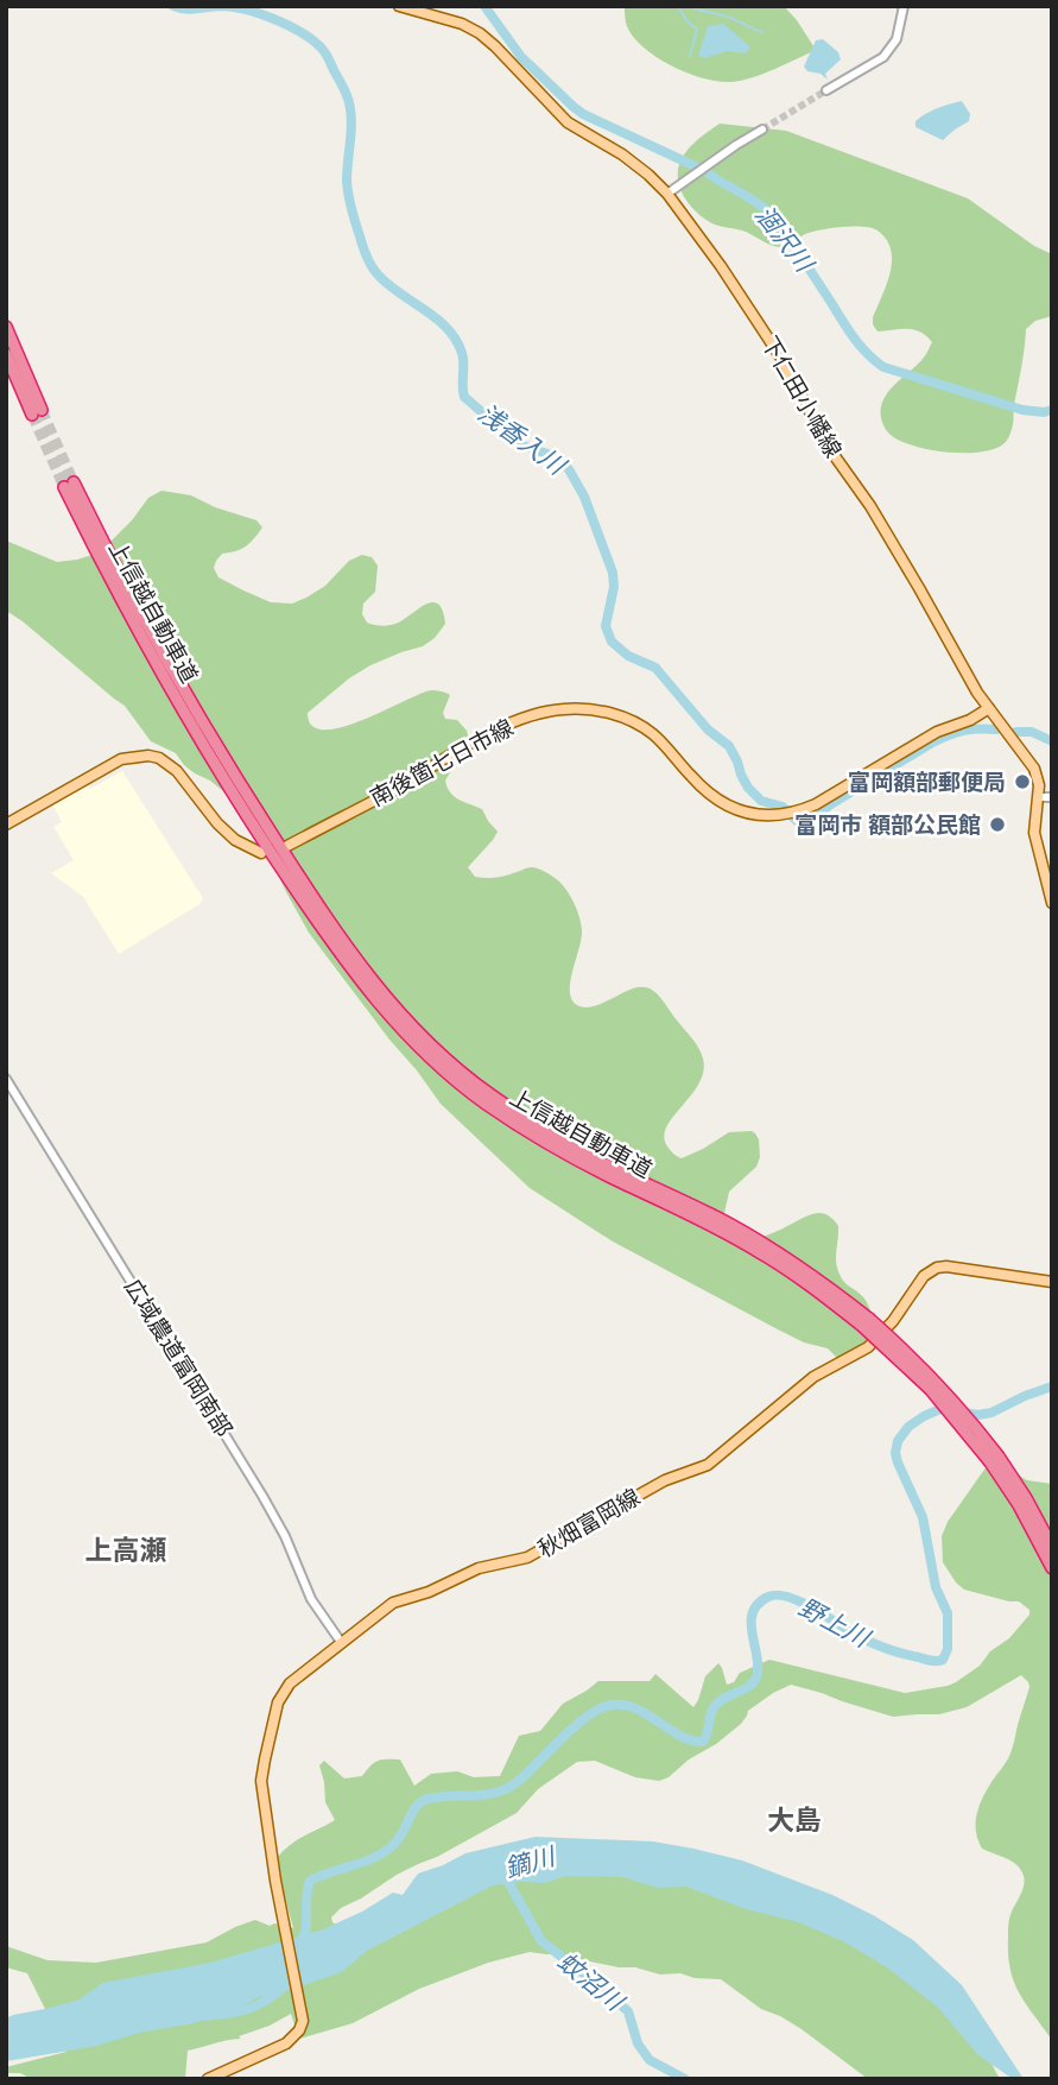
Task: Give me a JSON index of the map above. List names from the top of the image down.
{
  "streets": {
    "highway": ["上信越自動車道"],
    "main road": ["下仁田小幡線", "南後箇七日市線", "秋畑富岡線"],
    "street": ["広域農道富岡南部"]
  },
  "crossings": [
    ["下仁田小幡線", "南後箇七日市線"],
    ["広域農道富岡南部", "秋畑富岡線"]
  ],
  "districts": ["上高瀬", "大島"],
  "water": [
    "涸沢川",
    "浅香入川",
    "野上川",
    "鏑川",
    "蚊沼川"
  ],
  "places": ["富岡額部郵便局", "富岡市 額部公民館"]
}
